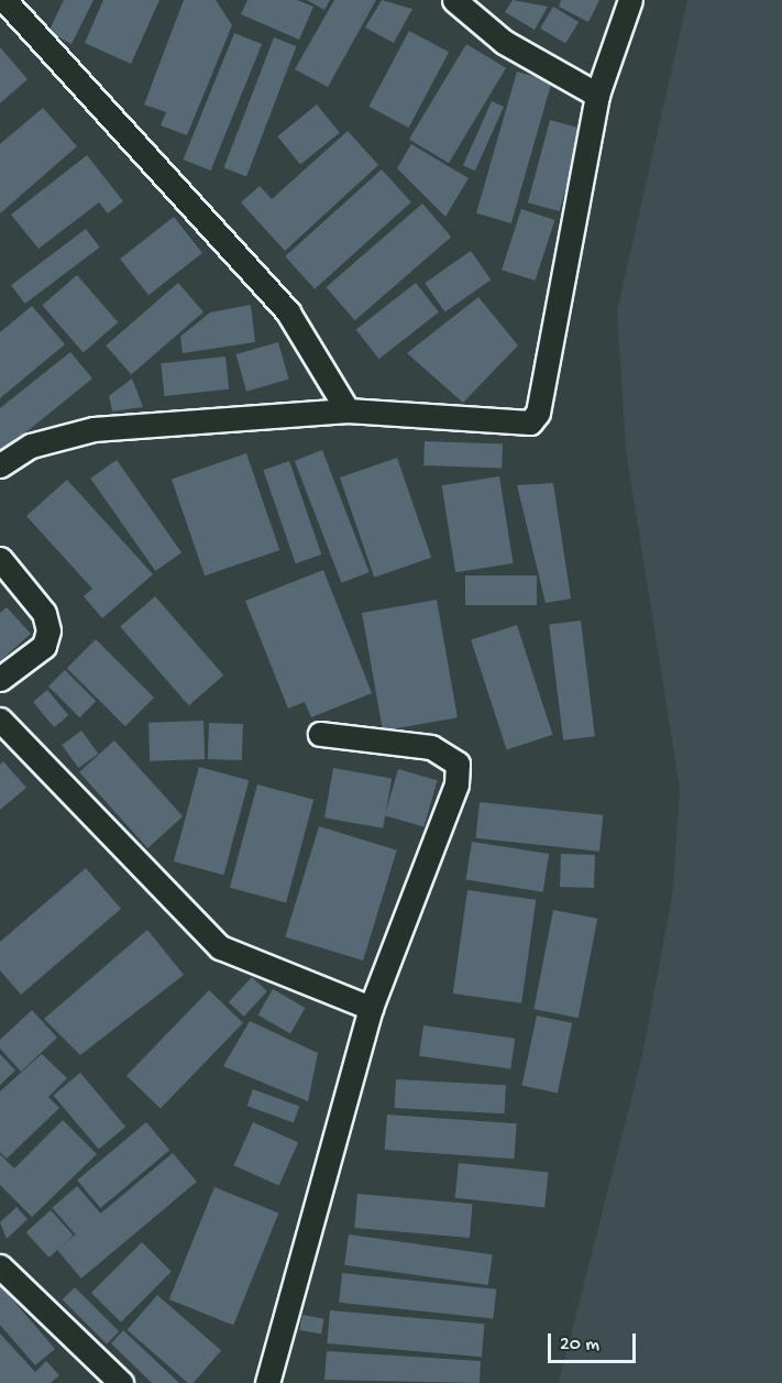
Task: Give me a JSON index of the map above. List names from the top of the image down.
{
  "scale_bar": "20 m"
}
